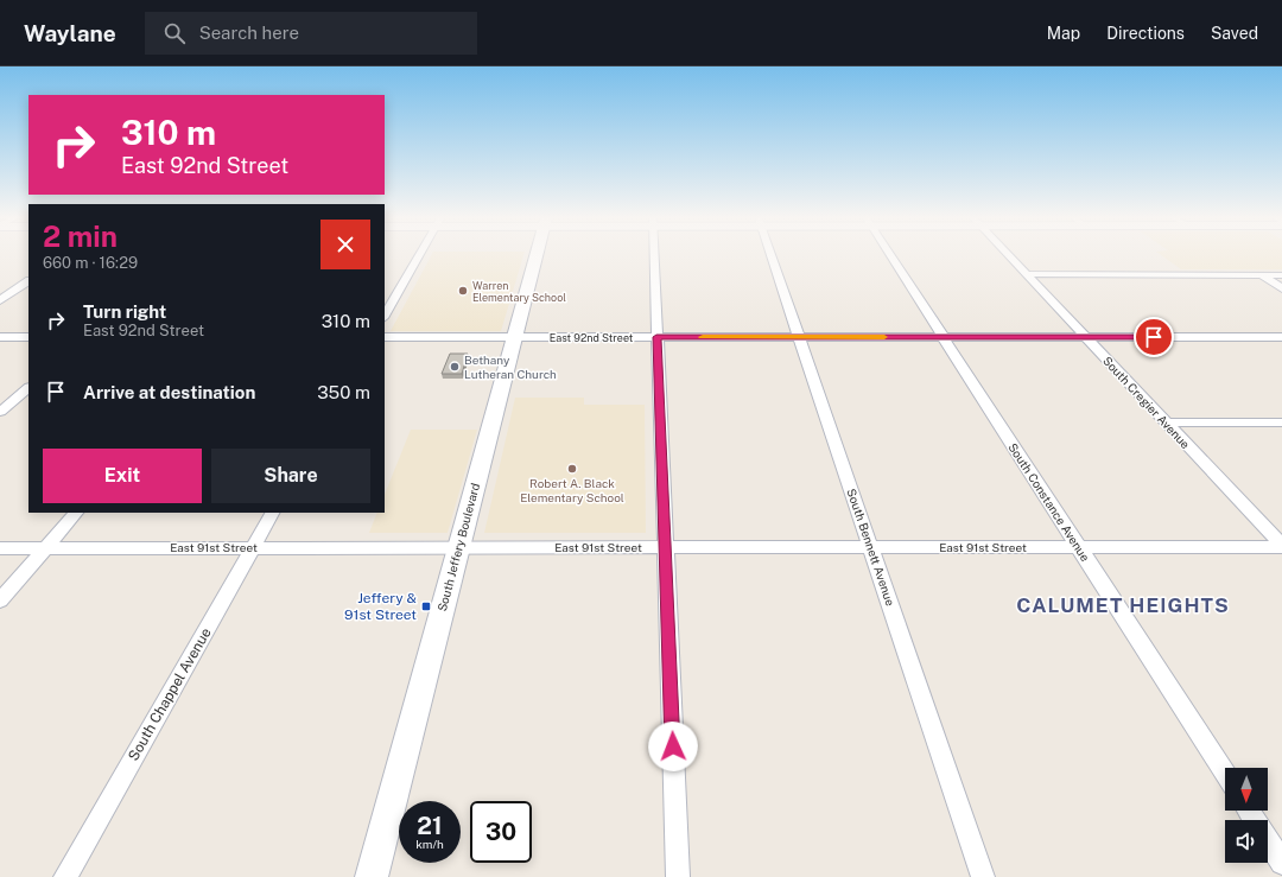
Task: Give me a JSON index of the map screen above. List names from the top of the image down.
{
  "streets": {
    "main road": ["South Jeffery Boulevard"],
    "street": [
      "East 92nd Street",
      "South Cregier Avenue",
      "South Constance Avenue",
      "East 91st Street",
      "South Bennett Avenue",
      "South Chappel Avenue"
    ]
  },
  "crossings": [
    ["East 92nd Street", "South Cregier Avenue"],
    ["East 92nd Street", "South Constance Avenue"],
    ["East 92nd Street", "South Jeffery Boulevard"],
    ["East 92nd Street", "South Bennett Avenue"],
    ["South Cregier Avenue", "East 91st Street"],
    ["South Constance Avenue", "East 91st Street"],
    ["East 91st Street", "South Jeffery Boulevard"],
    ["East 91st Street", "South Bennett Avenue"],
    ["East 91st Street", "South Chappel Avenue"]
  ],
  "districts": ["CALUMET HEIGHTS"],
  "places": {
    "other": ["Warren Elementary School", "Bethany Lutheran Church", "Robert A. Black Elementary School"],
    "transit": ["Jeffery & 91st Street"]
  },
  "north": "bottom",
  "page": {
    "header": "Waylane",
    "search": "Search here",
    "nav": ["Map", "Directions", "Saved"],
    "turn": ["310 m", "East 92nd Street"],
    "heading": ["2 min", "660 m · 16:29"],
    "list": [
      {
        "name": "Turn right",
        "note": "East 92nd Street",
        "value": "310 m"
      },
      {
        "name": "Arrive at destination",
        "value": "350 m"
      }
    ],
    "buttons": ["Exit", "Share"],
    "speed": "21 km/h",
    "limit": "30"
  }
}
